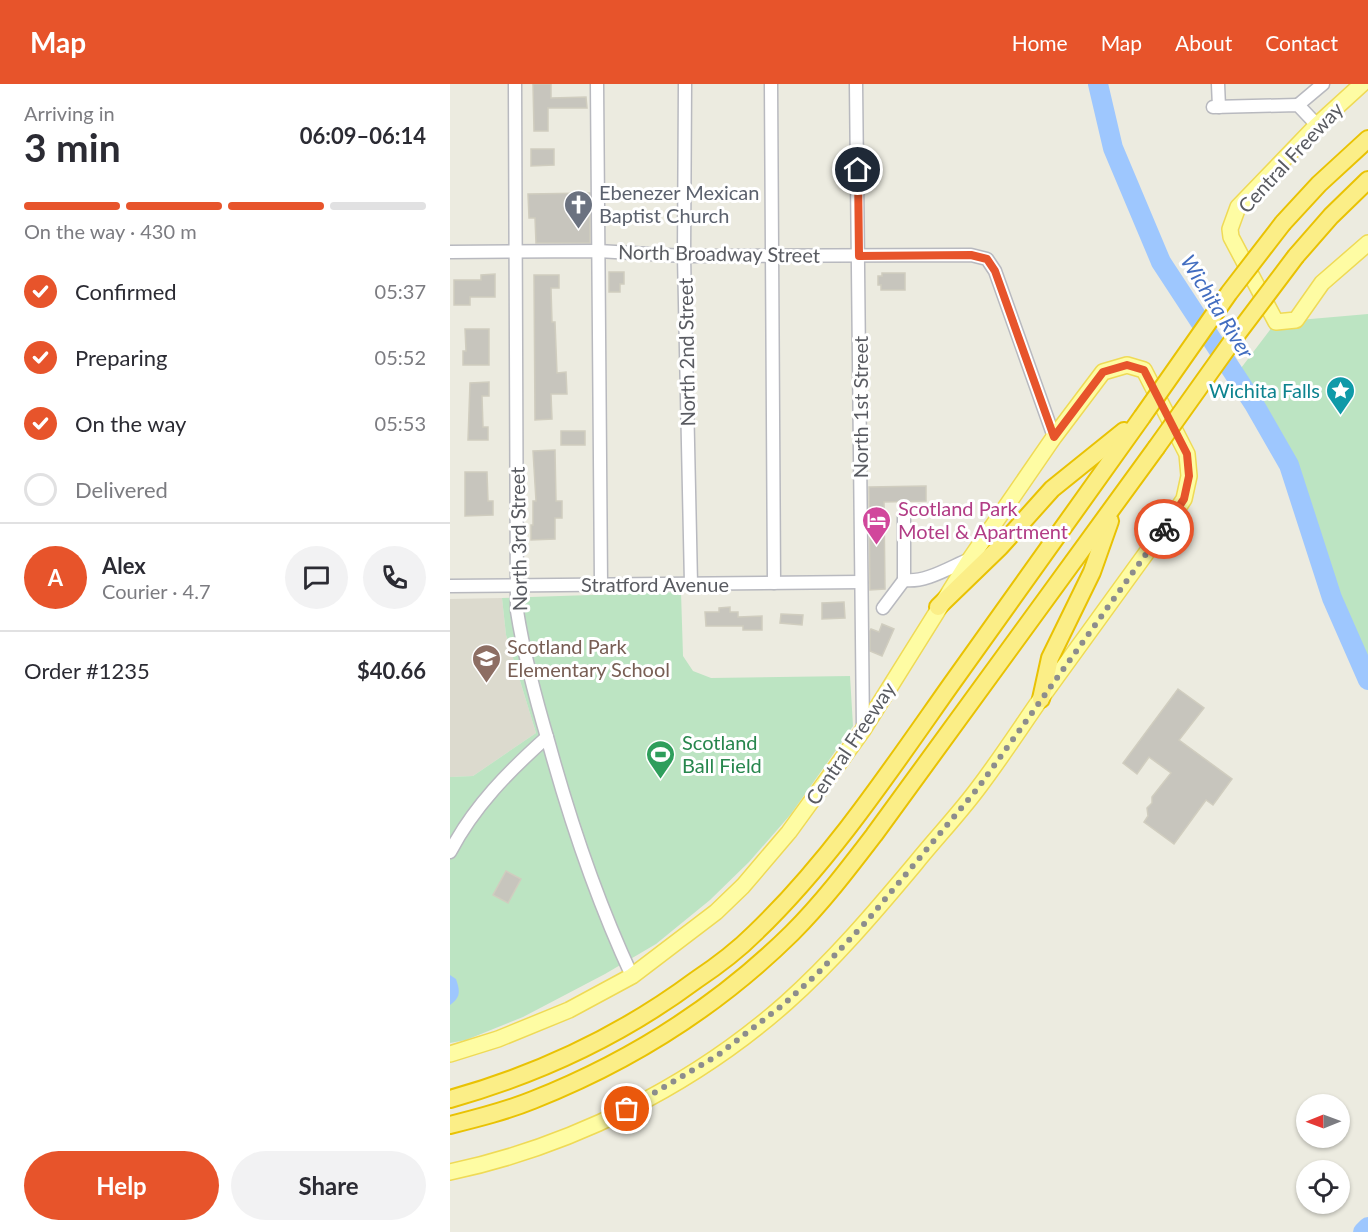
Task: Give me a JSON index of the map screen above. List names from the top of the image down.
{
  "streets": {
    "highway": ["Central Freeway"],
    "street": [
      "North Broadway Street",
      "North 2nd Street",
      "North 1st Street",
      "North 3rd Street",
      "Stratford Avenue"
    ]
  },
  "crossings": [
    ["Central Freeway", "North Broadway Street"],
    ["Central Freeway", "North 1st Street"],
    ["Central Freeway", "North 3rd Street"],
    ["North Broadway Street", "North 2nd Street"],
    ["North Broadway Street", "North 1st Street"],
    ["North Broadway Street", "North 3rd Street"],
    ["North 2nd Street", "Stratford Avenue"],
    ["North 1st Street", "Stratford Avenue"],
    ["North 3rd Street", "Stratford Avenue"]
  ],
  "water": ["Wichita River"],
  "places": {
    "church": ["Ebenezer Mexican Baptist Church"],
    "place": ["Wichita Falls"],
    "hotel": ["Scotland Park Motel & Apartment"],
    "school or university": ["Scotland Park Elementary School"],
    "sports": ["Scotland Ball Field"]
  },
  "north": "left",
  "page": {
    "header": "Map",
    "nav": [
      "Home",
      "Map",
      "About",
      "Contact"
    ],
    "heading": ["3 min", "Arriving in", "06:09–06:14"],
    "panel": [
      "Alex",
      "Courier · 4.7",
      "Order #1235",
      "$40.66"
    ],
    "bar": "On the way · 430 m",
    "list": [
      ["Confirmed", "05:37"],
      ["Preparing", "05:52"],
      ["On the way", "05:53"],
      "Delivered"
    ],
    "round": "A",
    "buttons": ["Help", "Share"]
  }
}
